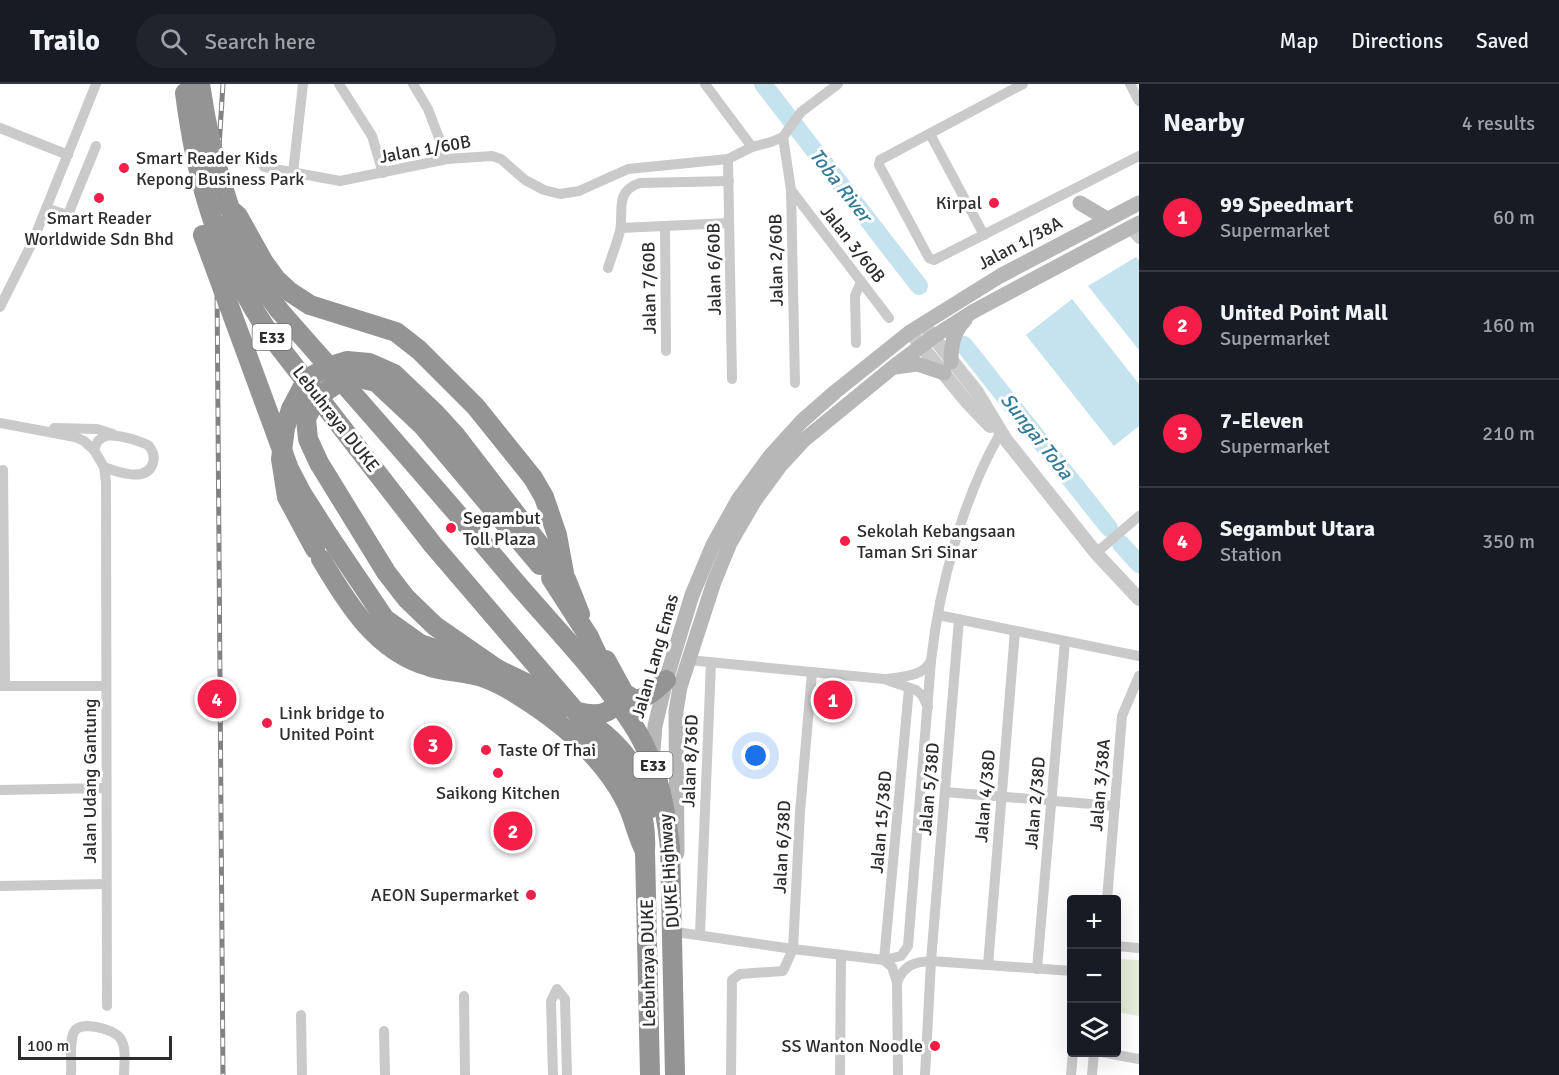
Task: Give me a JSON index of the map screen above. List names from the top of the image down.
{
  "streets": {
    "highway": ["E33", "Lebuhraya DUKE", "DUKE Highway"],
    "main road": ["Jalan 1/38A", "Jalan Lang Emas"],
    "street": [
      "Jalan 1/60B",
      "Jalan 3/60B",
      "Jalan 2/60B",
      "Jalan 6/60B",
      "Jalan 7/60B",
      "Jalan 8/36D",
      "Jalan Udang Gantung",
      "Jalan 3/38A",
      "Jalan 5/38D",
      "Jalan 4/38D",
      "Jalan 2/38D",
      "Jalan 15/38D",
      "Jalan 6/38D"
    ]
  },
  "crossings": [
    ["Jalan 1/60B", "Jalan 2/60B"],
    ["Jalan 1/60B", "Jalan 6/60B"],
    ["Jalan 1/38A", "Jalan Lang Emas"],
    ["Jalan 3/60B", "Jalan 2/60B"],
    ["E33", "DUKE Highway"],
    ["Lebuhraya DUKE", "DUKE Highway"],
    ["Jalan Lang Emas", "DUKE Highway"]
  ],
  "water": ["Toba River", "Sungai Toba"],
  "places": [
    "Smart Reader Kids Kepong Business Park",
    "Smart Reader Worldwide Sdn Bhd",
    "Kirpal",
    "Segambut Toll Plaza",
    "Sekolah Kebangsaan Taman Sri Sinar",
    "Link bridge to United Point",
    "Taste Of Thai",
    "Saikong Kitchen",
    "AEON Supermarket",
    "SS Wanton Noodle"
  ],
  "scale_bar": "100 m",
  "page": {
    "header": "Trailo",
    "search": "Search here",
    "nav": ["Map", "Directions", "Saved"],
    "heading": ["Nearby", "4 results"],
    "list": [
      {
        "mark": "1",
        "name": "99 Speedmart",
        "note": "Supermarket",
        "value": "60 m"
      },
      {
        "mark": "2",
        "name": "United Point Mall",
        "note": "Supermarket",
        "value": "160 m"
      },
      {
        "mark": "3",
        "name": "7-Eleven",
        "note": "Supermarket",
        "value": "210 m"
      },
      {
        "mark": "4",
        "name": "Segambut Utara",
        "note": "Station",
        "value": "350 m"
      }
    ],
    "pins": [
      "4",
      "1",
      "3",
      "2"
    ],
    "map_buttons": ["+", "−"],
    "scale": "100 m"
  }
}
